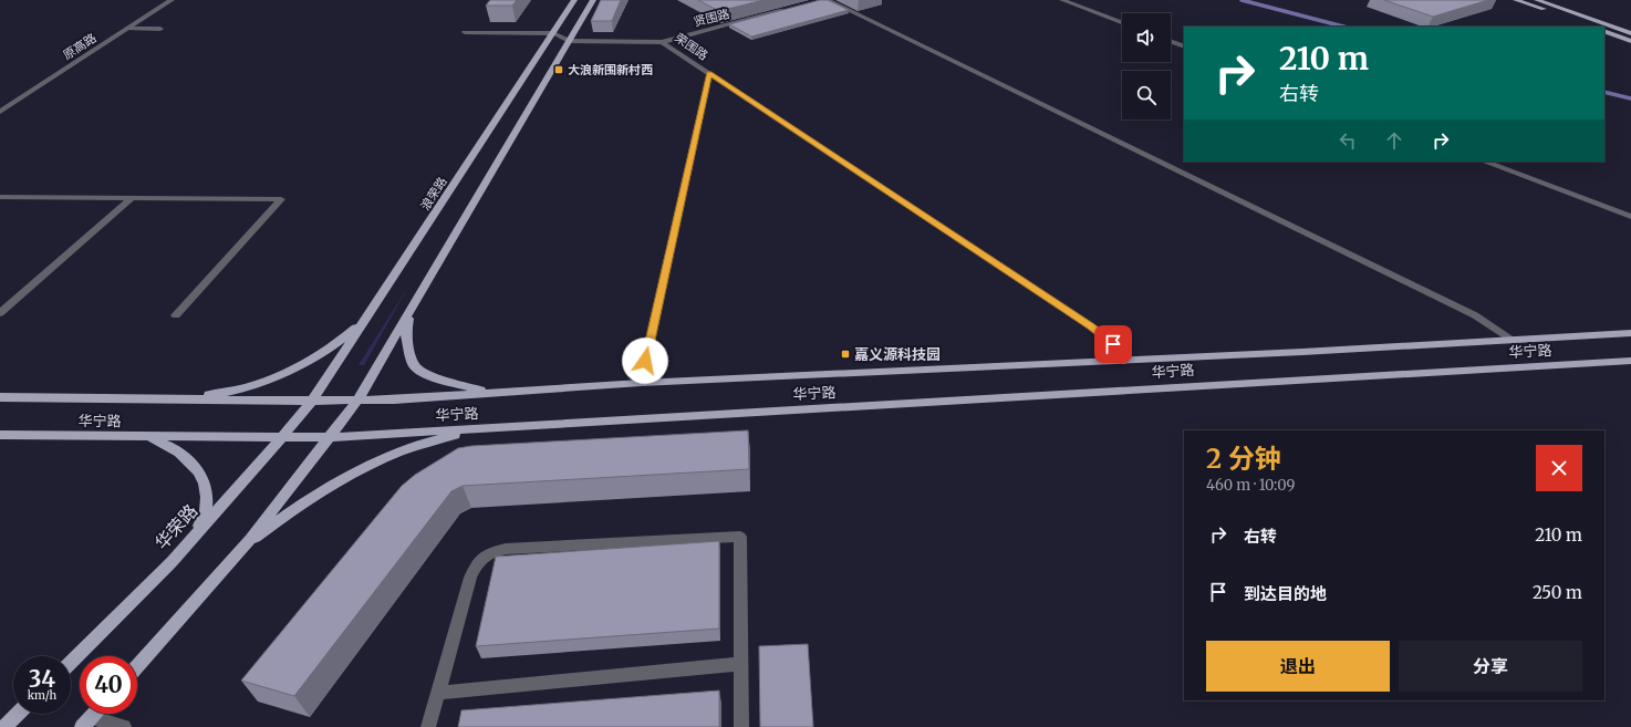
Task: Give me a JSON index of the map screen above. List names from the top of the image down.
{
  "streets": {
    "main road": ["浪荣路", "华宁路", "华荣路"],
    "street": ["贤围路", "原高路", "荣围路"]
  },
  "crossings": [
    ["贤围路", "荣围路"],
    ["贤围路", "浪荣路"],
    ["荣围路", "华宁路"],
    ["浪荣路", "华宁路"],
    ["浪荣路", "华荣路"],
    ["华宁路", "华荣路"]
  ],
  "places": {
    "transit": ["大浪新围新村西", "嘉义源科技园"]
  },
  "page": {
    "turn": ["210 m", "右转"],
    "heading": ["2 分钟", "460 m · 10:09"],
    "list": [
      {
        "name": "右转",
        "value": "210 m"
      },
      {
        "name": "到达目的地",
        "value": "250 m"
      }
    ],
    "buttons": ["退出", "分享"],
    "speed": "34 km/h",
    "limit": "40"
  }
}
